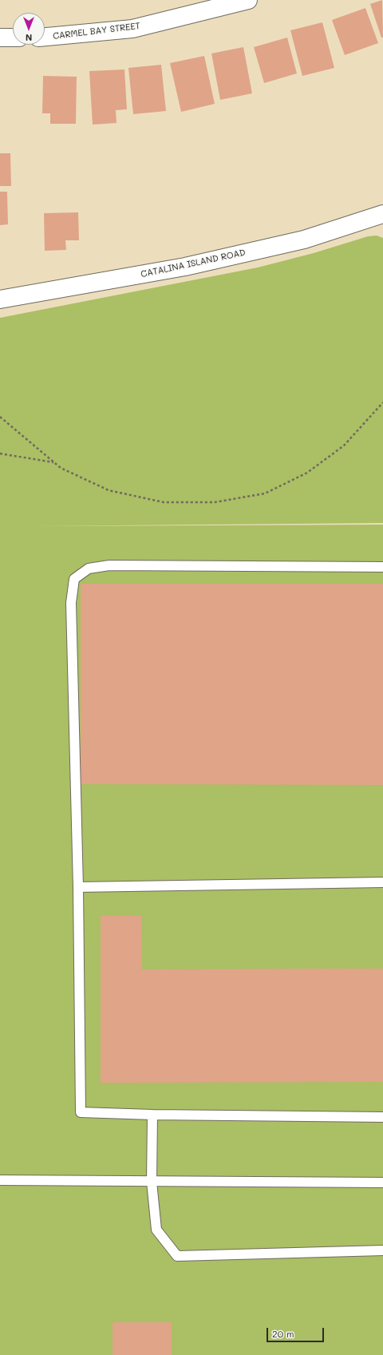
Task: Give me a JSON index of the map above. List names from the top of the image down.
{
  "streets": {
    "street": ["CARMEL BAY STREET", "CATALINA ISLAND ROAD"]
  },
  "scale_bar": "20 m",
  "north": "bottom"
}
